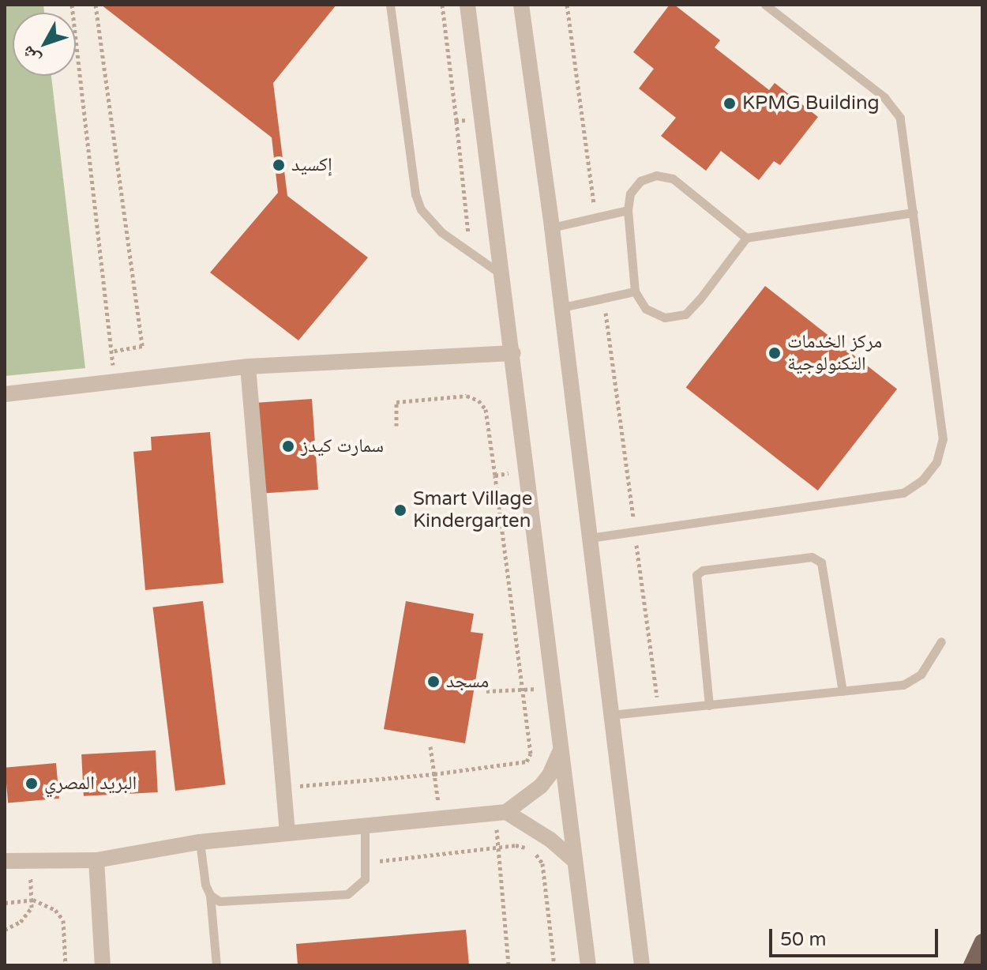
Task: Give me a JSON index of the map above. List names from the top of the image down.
{
  "places": [
    "KPMG Building",
    "إكسيد",
    "مركز الخدمات التكنولوجية",
    "سمارت كيدز",
    "Smart Village Kindergarten",
    "مسجد",
    "البريد المصري"
  ],
  "scale_bar": "50 m",
  "north": "bottom left"
}
